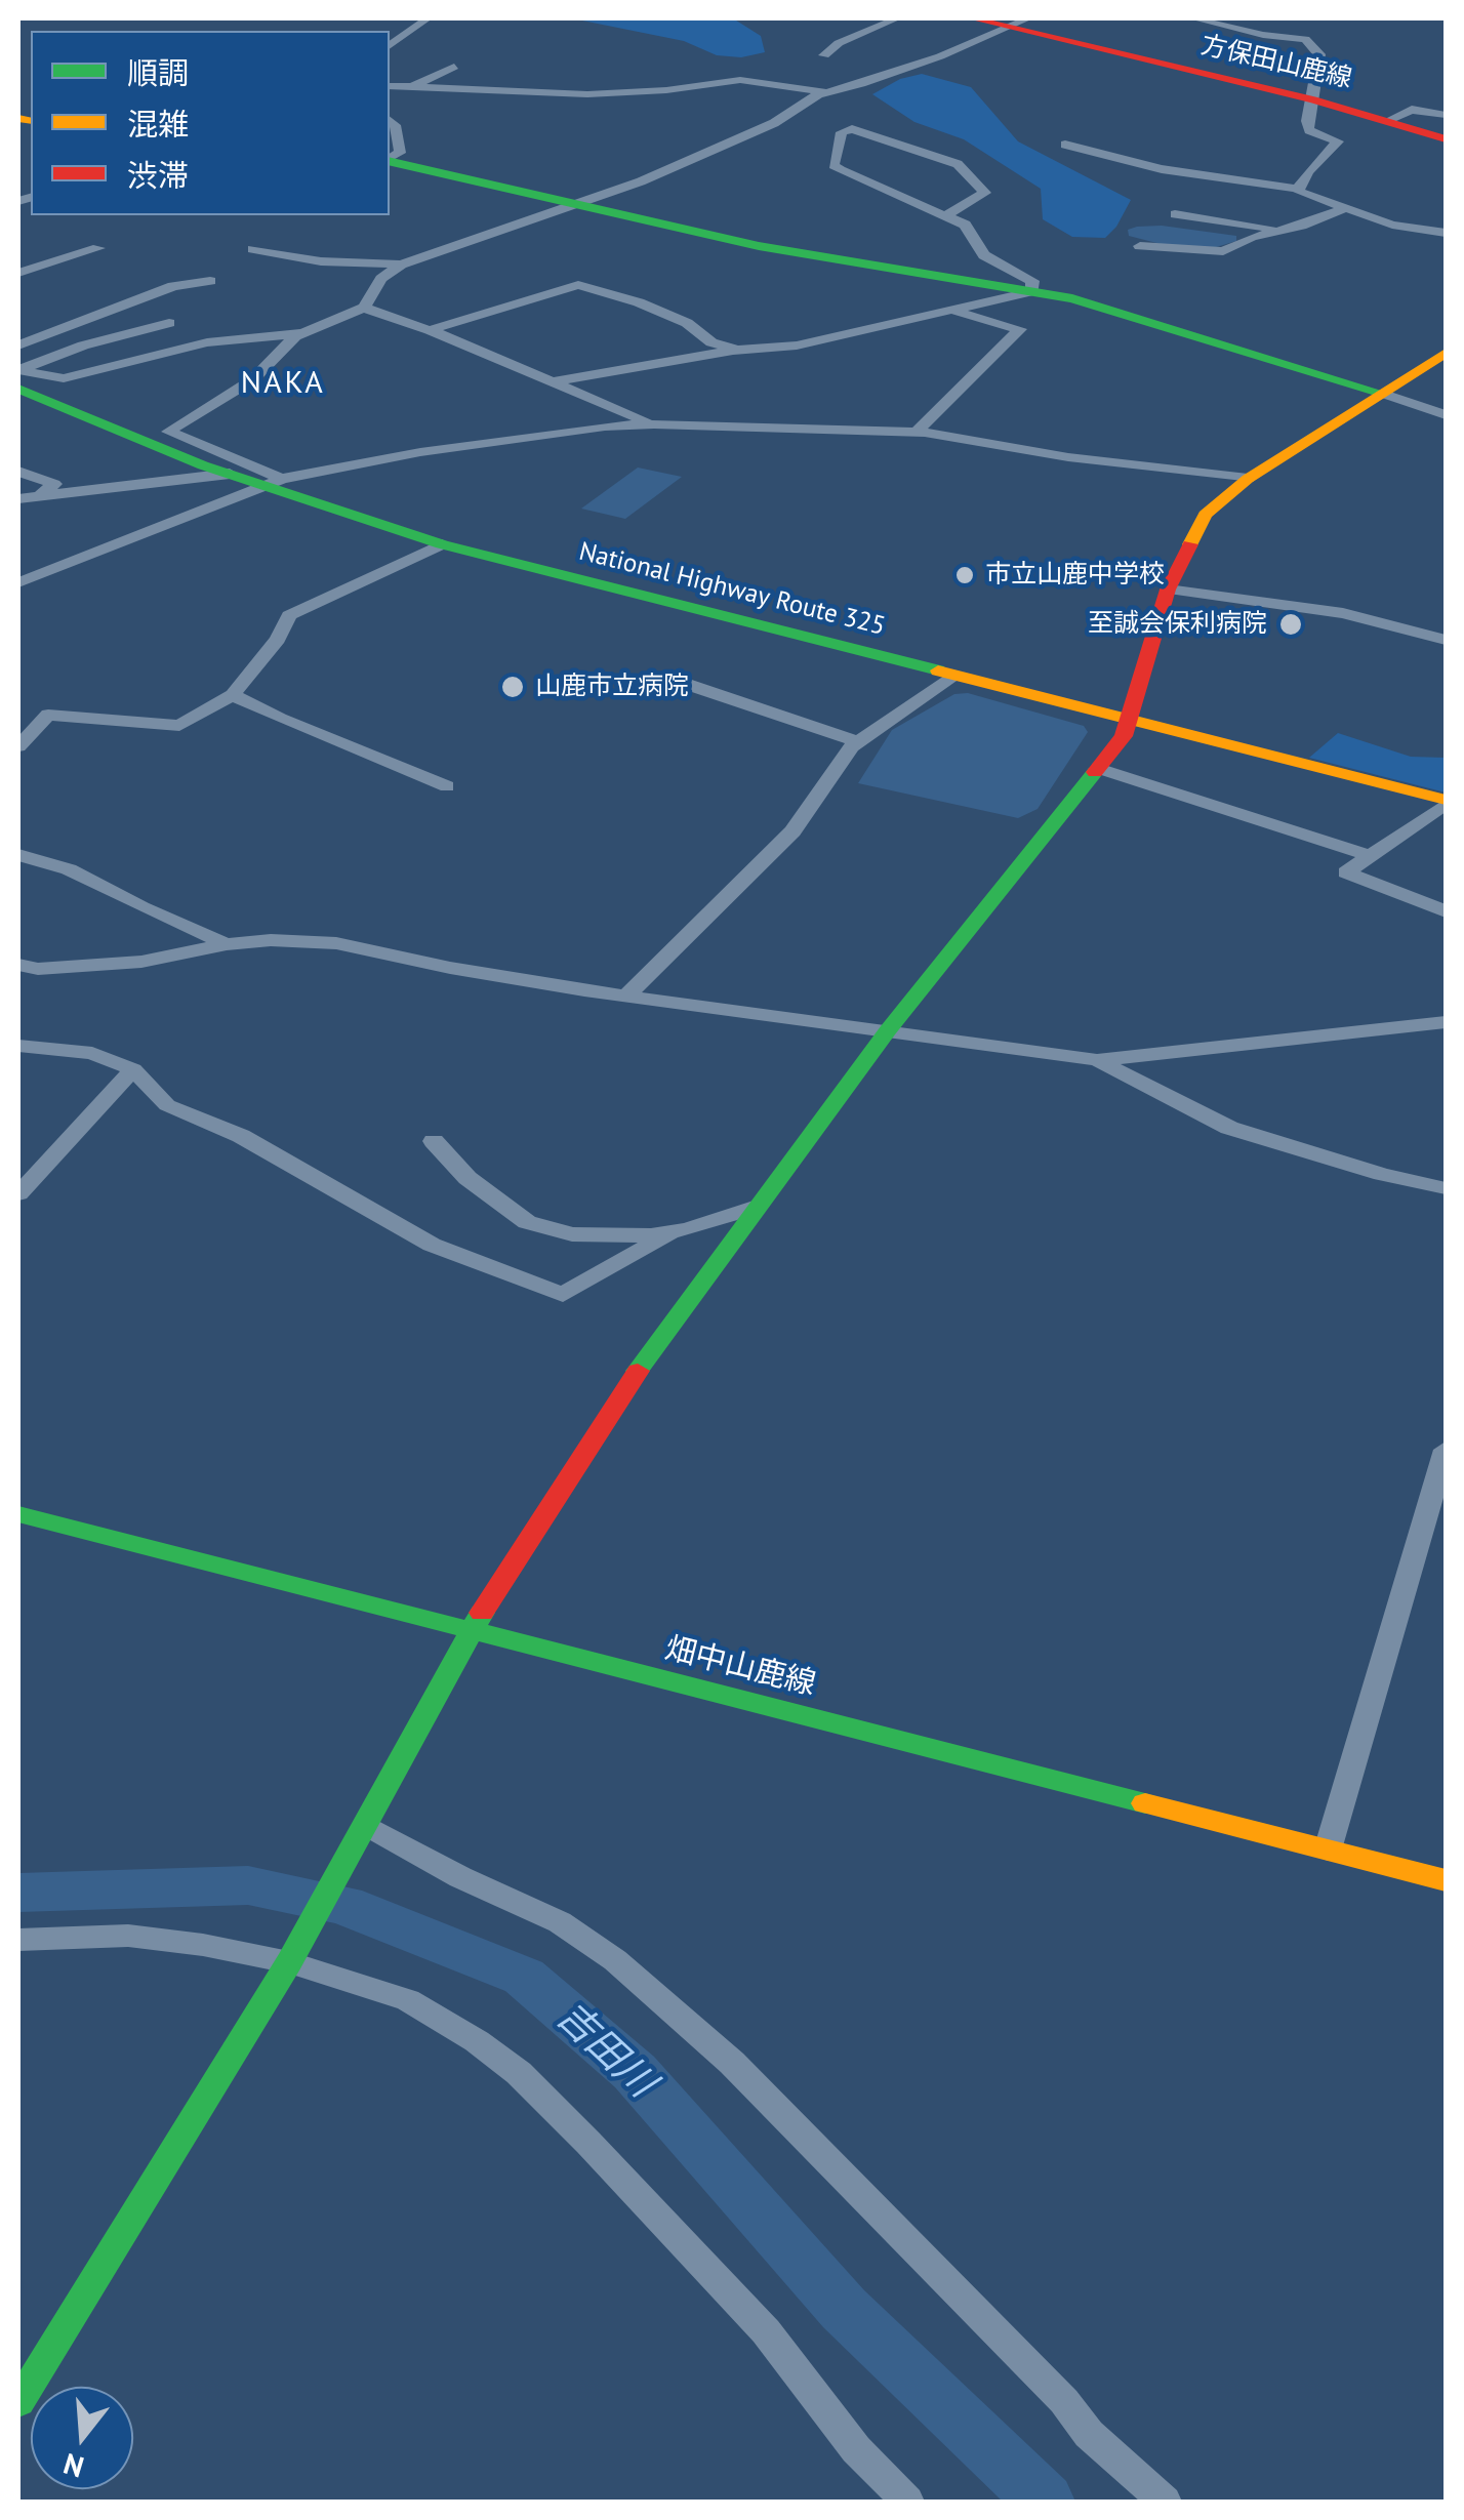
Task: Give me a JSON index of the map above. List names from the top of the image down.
{
  "streets": {
    "main road": ["方保田山鹿線", "National Highway Route 325", "畑中山鹿線"]
  },
  "districts": ["NAKA"],
  "water": ["吉田川"],
  "places": ["市立山鹿中学校", "至誠会保利病院", "山鹿市立病院"],
  "legend": ["順調", "混雑", "渋滞"],
  "north": "bottom"
}
